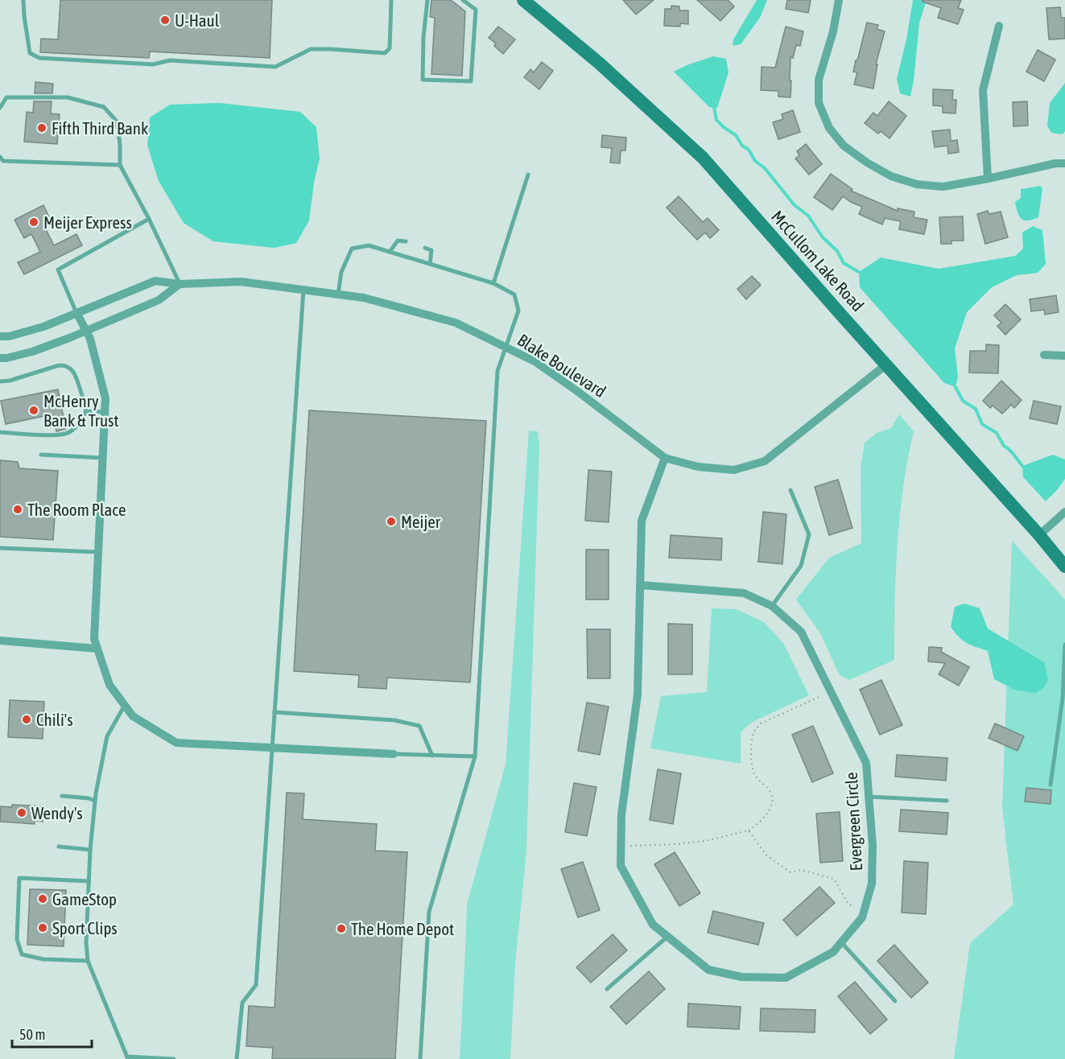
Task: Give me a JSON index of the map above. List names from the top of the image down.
{
  "streets": {
    "street": ["McCullom Lake Road", "Blake Boulevard", "Evergreen Circle"]
  },
  "crossings": [
    ["McCullom Lake Road", "Blake Boulevard"],
    ["Blake Boulevard", "Evergreen Circle"]
  ],
  "places": [
    "U-Haul",
    "Fifth Third Bank",
    "Meijer Express",
    "McHenry Bank & Trust",
    "The Room Place",
    "Meijer",
    "Chili's",
    "Wendy's",
    "GameStop",
    "Sport Clips",
    "The Home Depot"
  ],
  "scale_bar": "50 m"
}
